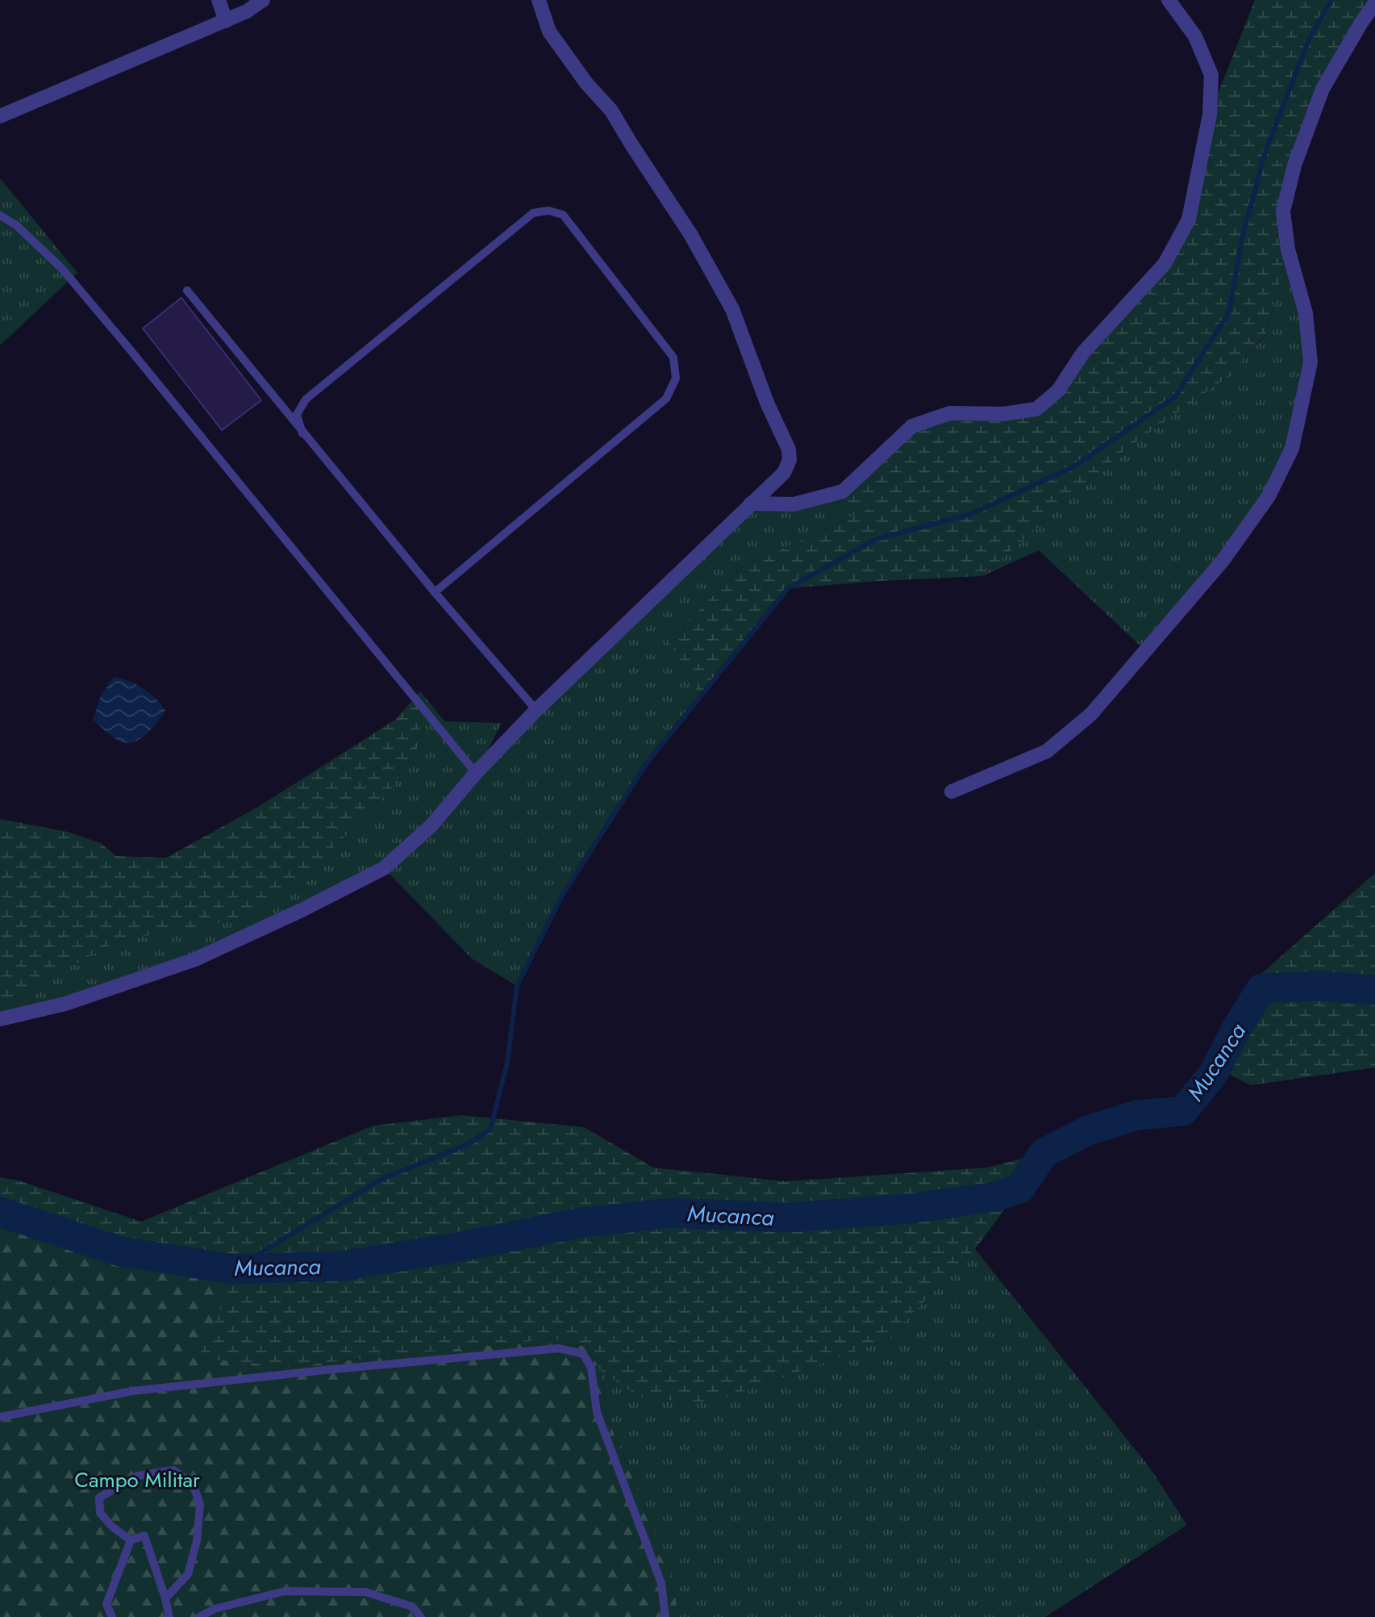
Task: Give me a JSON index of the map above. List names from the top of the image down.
{
  "water": ["Mucanca"],
  "parks": ["Campo Militar"]
}
